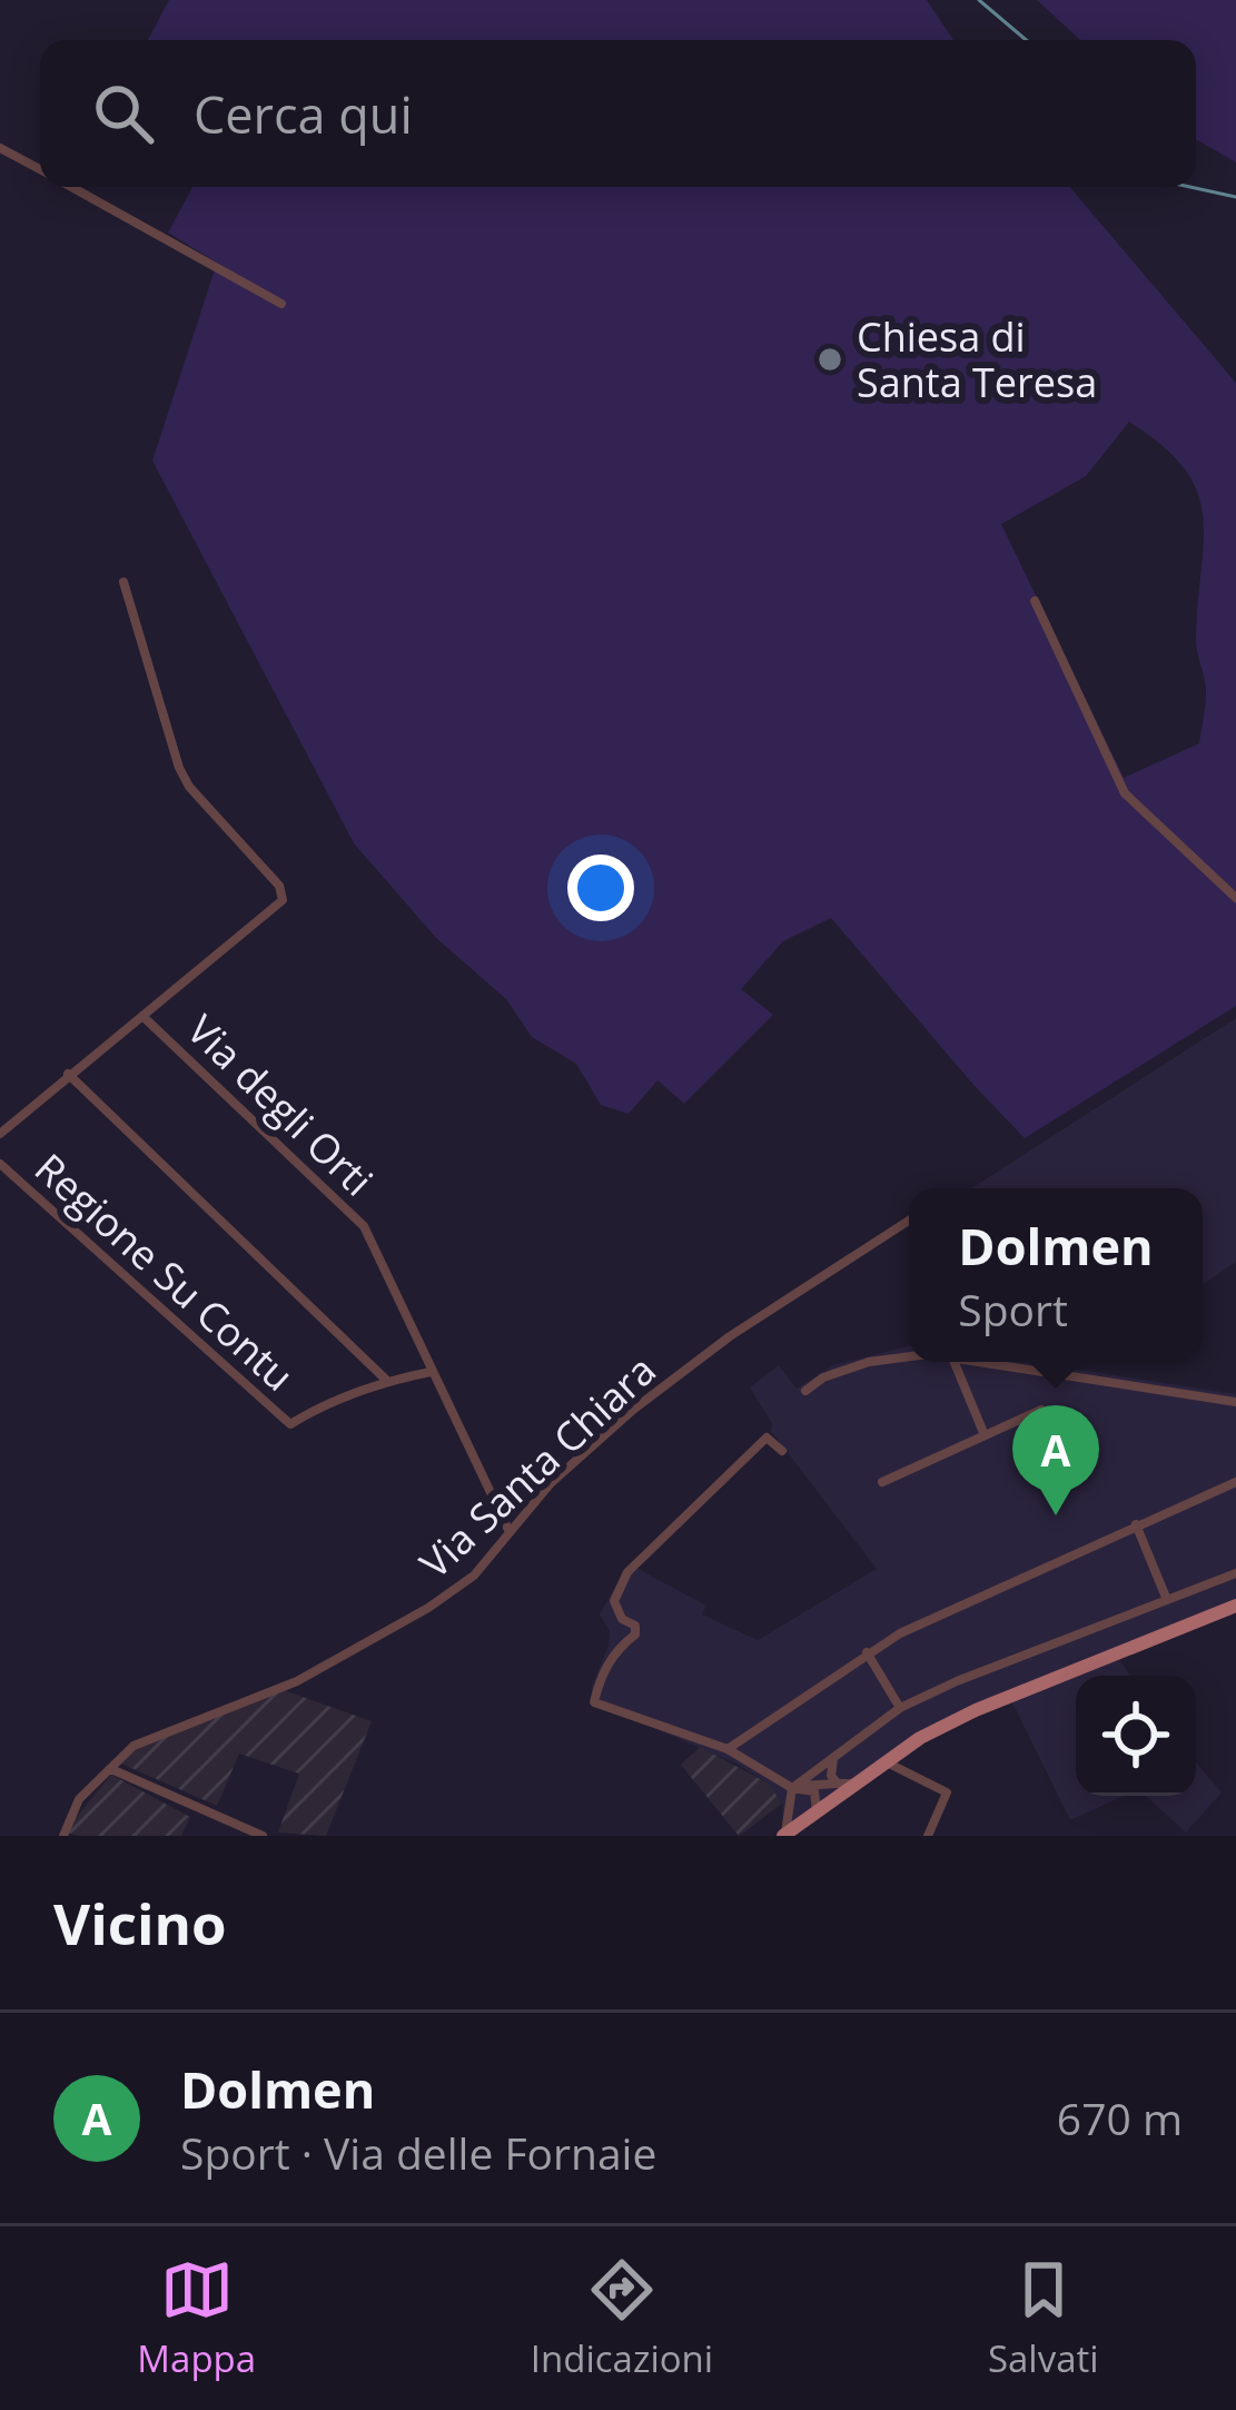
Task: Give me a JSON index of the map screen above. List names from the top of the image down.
{
  "streets": {
    "street": ["Via degli Orti", "Regione Su Contu", "Via Santa Chiara"]
  },
  "crossings": [
    ["Via degli Orti", "Via Santa Chiara"]
  ],
  "places": ["Chiesa di Santa Teresa"],
  "page": {
    "search": "Cerca qui",
    "popup": ["Dolmen", "Sport"],
    "pins": "A",
    "heading": "Vicino",
    "list": [
      {
        "mark": "A",
        "name": "Dolmen",
        "note": "Sport · Via delle Fornaie",
        "value": "670 m"
      }
    ],
    "nav": ["Mappa", "Indicazioni", "Salvati"]
  }
}
